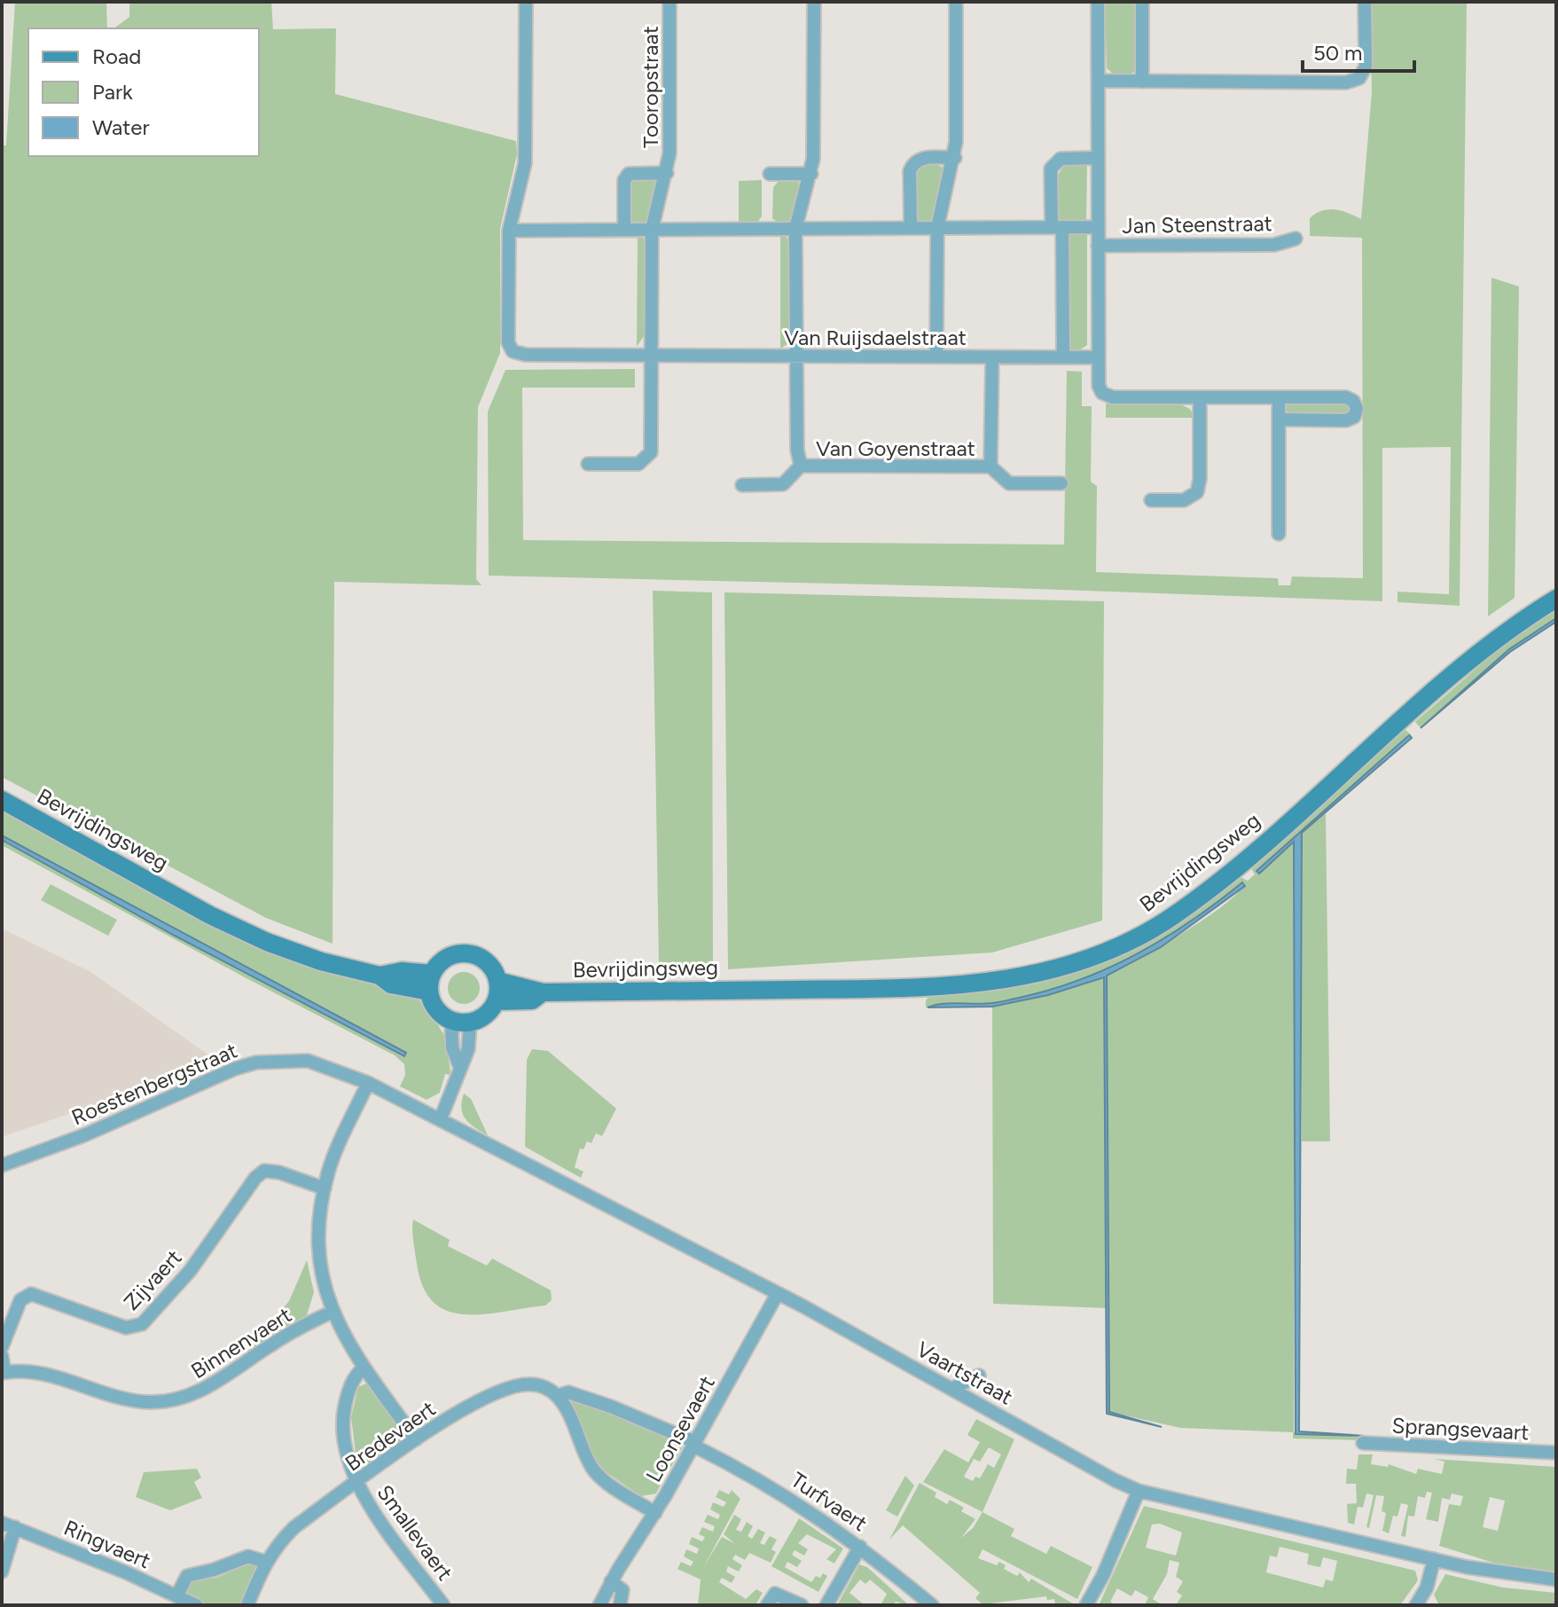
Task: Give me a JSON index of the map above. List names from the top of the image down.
{
  "streets": {
    "main road": ["Bevrijdingsweg"],
    "street": [
      "Tooropstraat",
      "Jan Steenstraat",
      "Van Ruijsdaelstraat",
      "Van Goyenstraat",
      "Roestenbergstraat",
      "Zijvaert",
      "Binnenvaert",
      "Vaartstraat",
      "Loonsevaert",
      "Sprangsevaart",
      "Bredevaert",
      "Turfvaert",
      "Smallevaert",
      "Ringvaert"
    ]
  },
  "crossings": [
    ["Tooropstraat", "Van Ruijsdaelstraat"],
    ["Van Ruijsdaelstraat", "Van Goyenstraat"],
    ["Roestenbergstraat", "Vaartstraat"],
    ["Vaartstraat", "Loonsevaert"],
    ["Loonsevaert", "Bredevaert"],
    ["Loonsevaert", "Turfvaert"],
    ["Bredevaert", "Turfvaert"],
    ["Bredevaert", "Smallevaert"]
  ],
  "legend": ["Road", "Park", "Water"],
  "scale_bar": "50 m"
}
